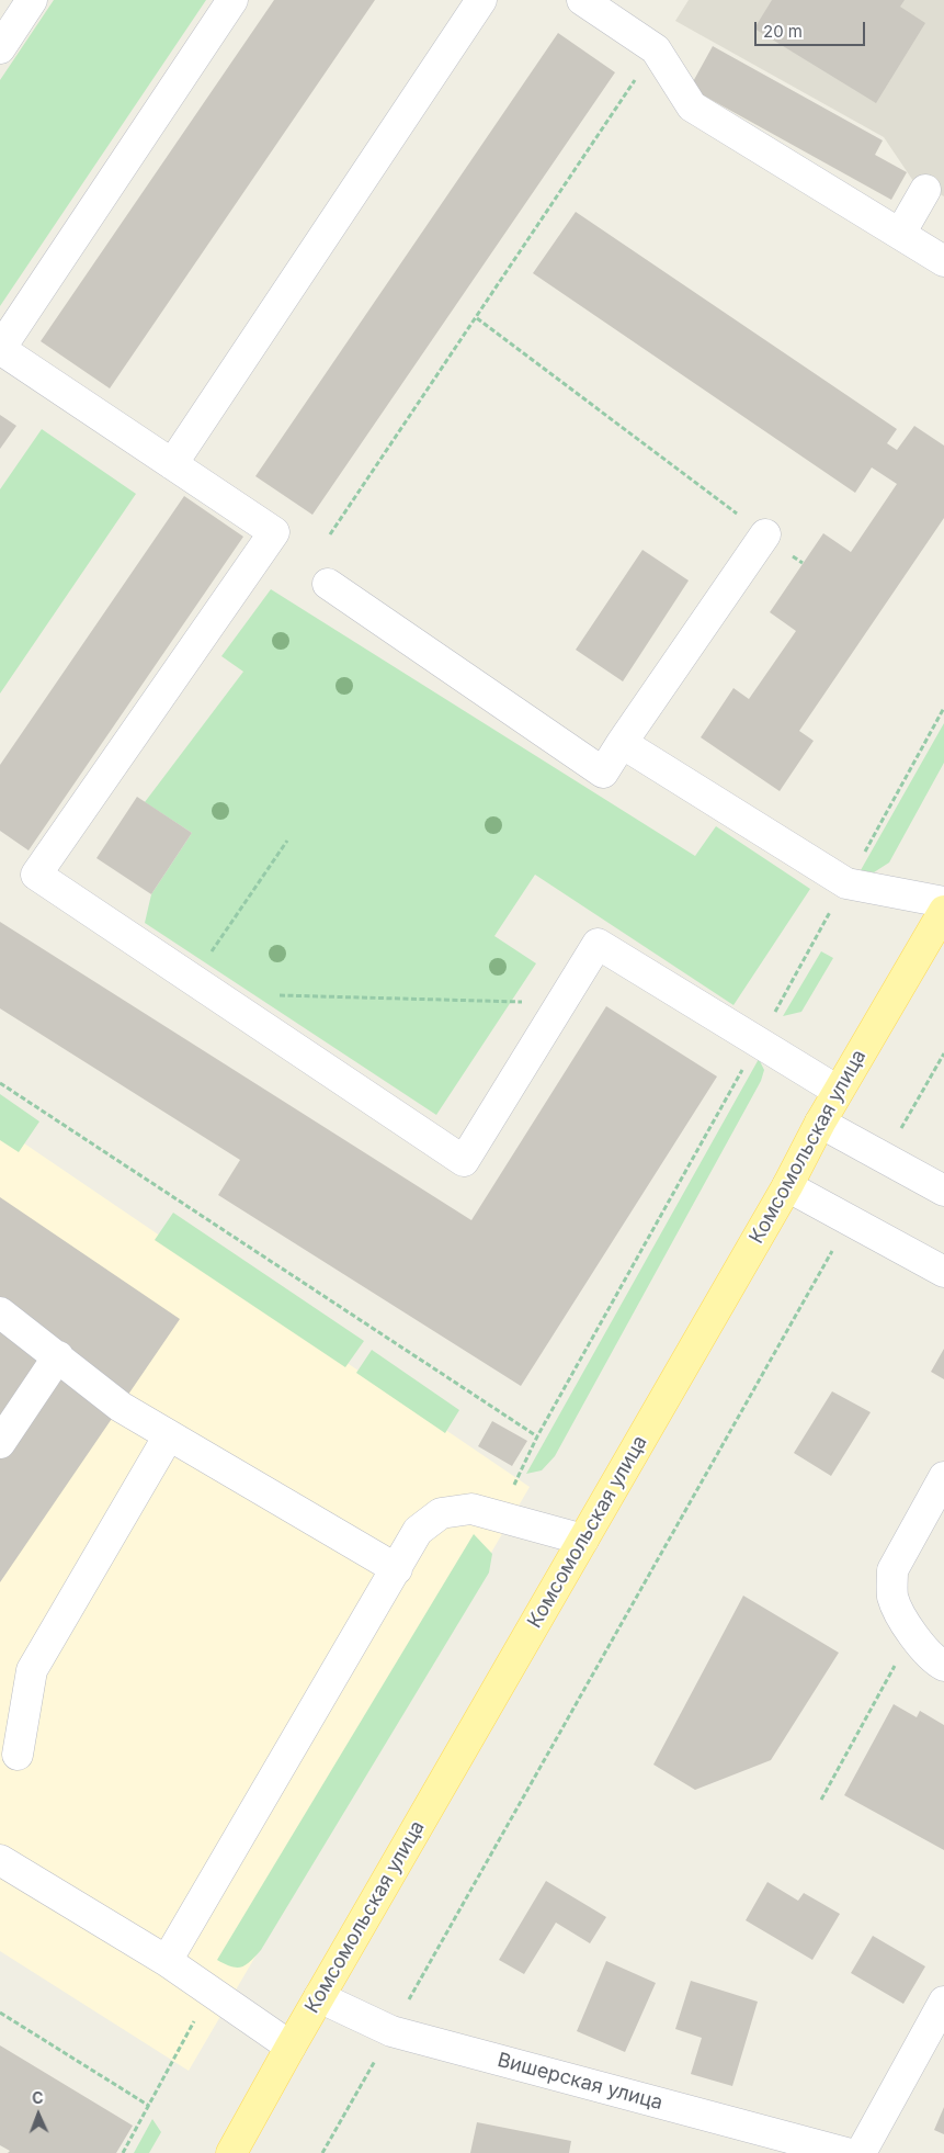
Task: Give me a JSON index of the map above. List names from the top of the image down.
{
  "streets": {
    "main road": ["Комсомольская улица"],
    "street": ["Вишерская улица"]
  },
  "crossings": [
    ["Комсомольская улица", "Вишерская улица"]
  ],
  "scale_bar": "20 m",
  "north": "top"
}
